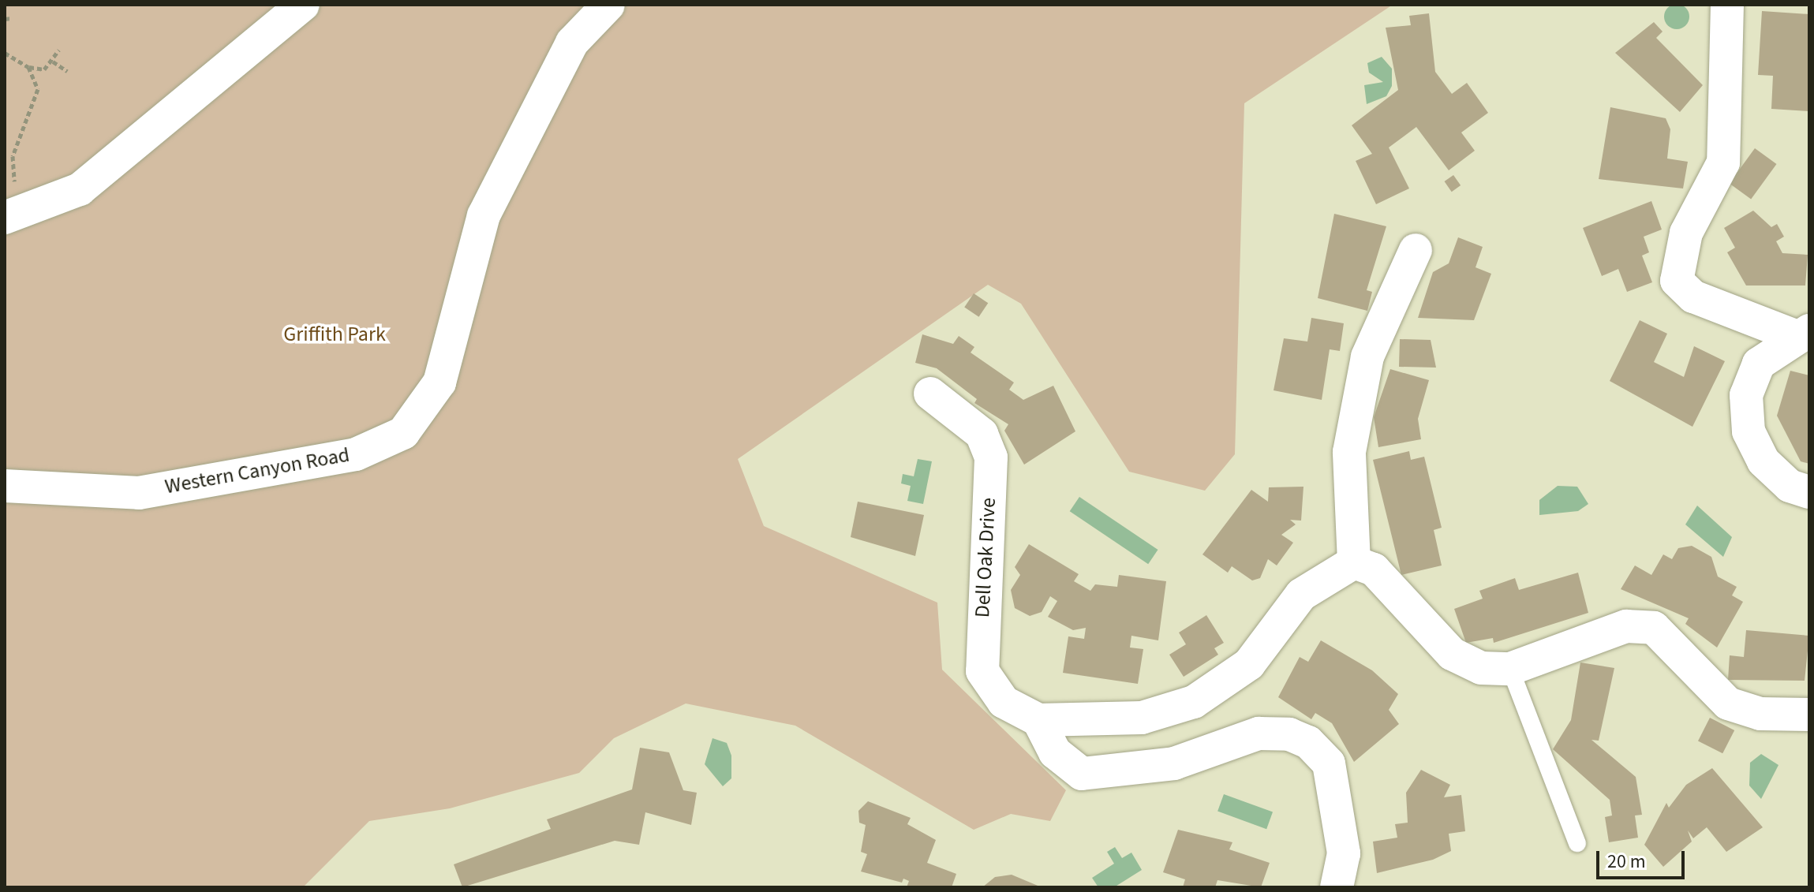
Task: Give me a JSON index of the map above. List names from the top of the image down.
{
  "streets": {
    "street": ["Western Canyon Road", "Dell Oak Drive"]
  },
  "parks": ["Griffith Park"],
  "scale_bar": "20 m"
}
